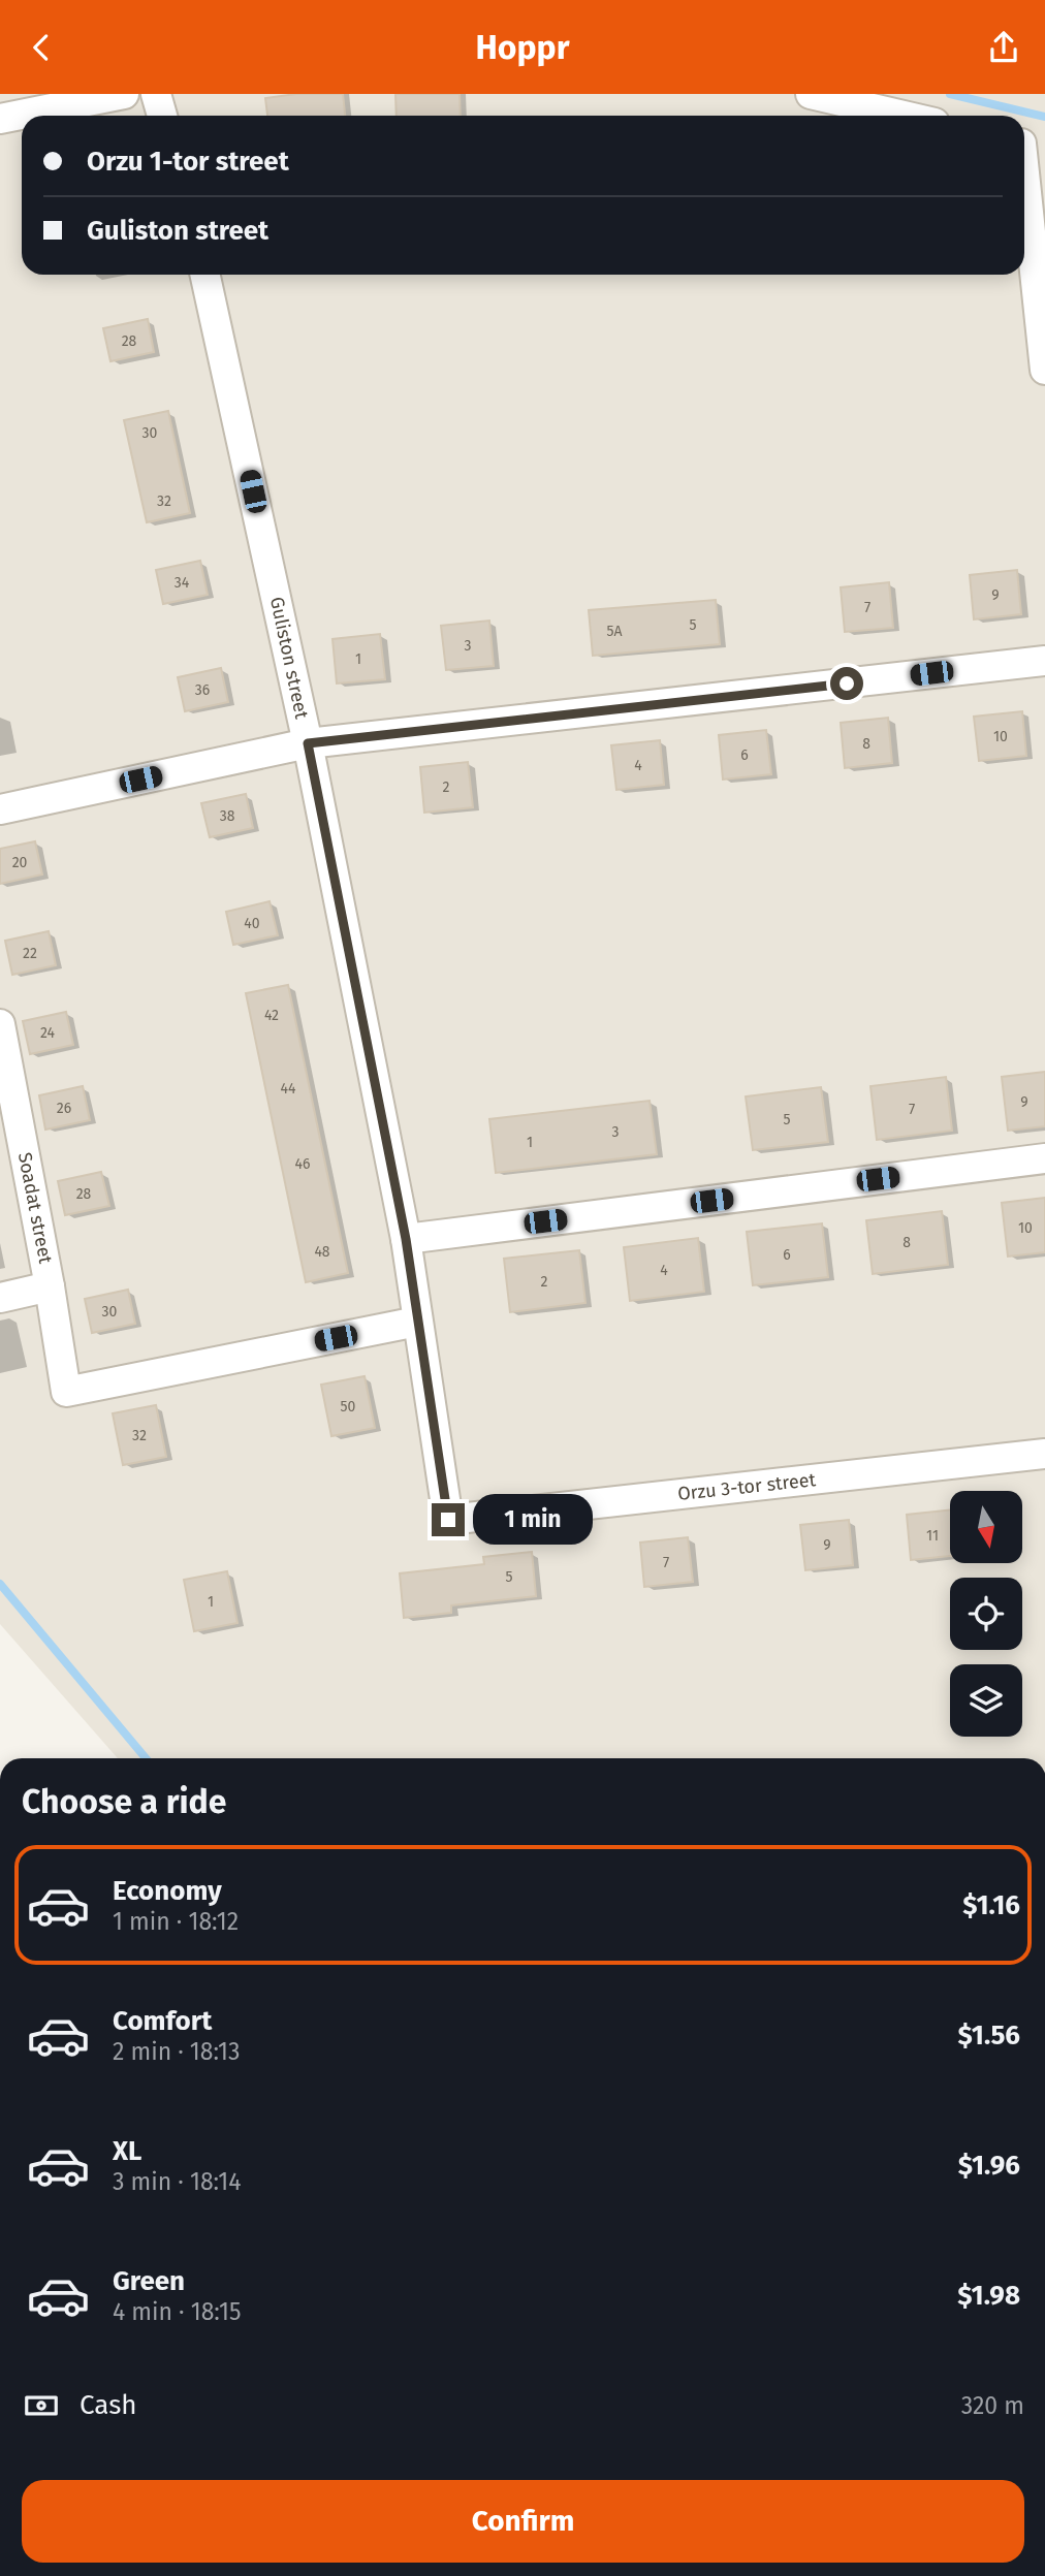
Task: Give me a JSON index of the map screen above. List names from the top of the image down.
{
  "streets": {
    "street": ["Guliston street", "Soadat street", "Orzu 3-tor street"]
  },
  "crossings": [
    ["Guliston street", "Soadat street"],
    ["Guliston street", "Orzu 3-tor street"]
  ],
  "house_numbers": [
    "28",
    "30",
    "32",
    "34",
    "9",
    "7",
    "5",
    "5A",
    "3",
    "1",
    "36",
    "10",
    "8",
    "6",
    "4",
    "2",
    "38",
    "20",
    "40",
    "22",
    "42",
    "24",
    "44",
    "9",
    "26",
    "7",
    "5",
    "3",
    "1",
    "46",
    "28",
    "10",
    "8",
    "48",
    "6",
    "4",
    "2",
    "30",
    "50",
    "32",
    "11",
    "9",
    "7",
    "5",
    "1"
  ],
  "north": "bottom",
  "page": {
    "header": "Hoppr",
    "banner": ["Orzu 1-tor street", "Guliston street"],
    "bubble": "1 min",
    "heading": "Choose a ride",
    "list": [
      {
        "name": "Economy",
        "note": "1 min · 18:12",
        "value": "$1.16"
      },
      {
        "name": "Comfort",
        "note": "2 min · 18:13",
        "value": "$1.56"
      },
      {
        "name": "XL",
        "note": "3 min · 18:14",
        "value": "$1.96"
      },
      {
        "name": "Green",
        "note": "4 min · 18:15",
        "value": "$1.98"
      }
    ],
    "pay": ["Cash", "320 m"],
    "buttons": "Confirm"
  }
}
